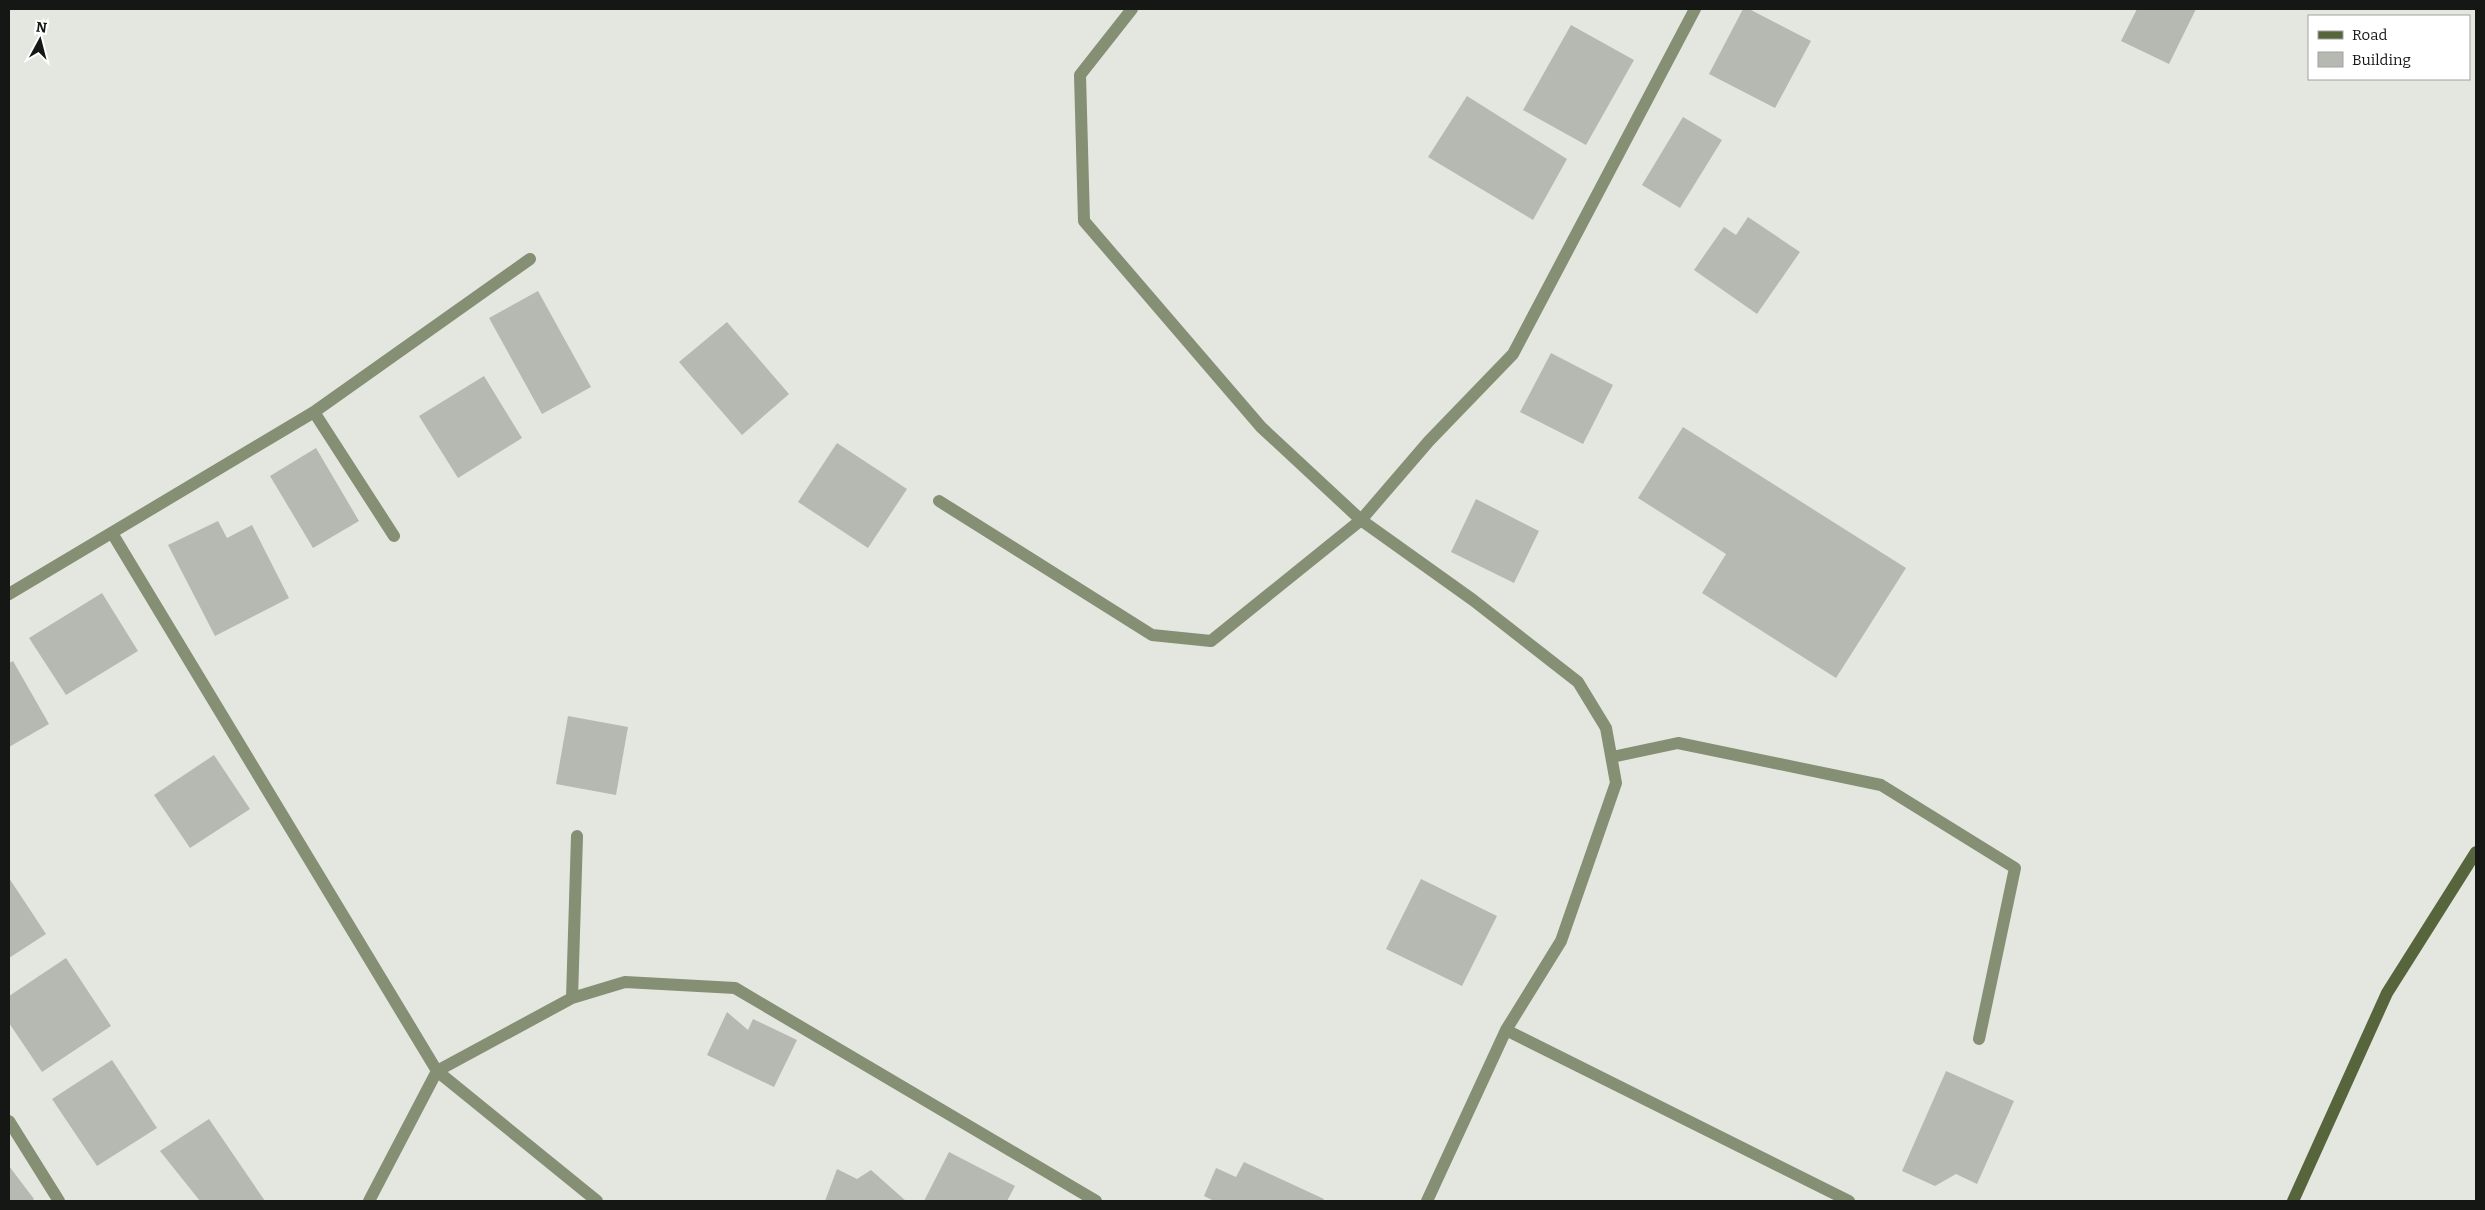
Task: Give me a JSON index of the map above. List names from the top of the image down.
{
  "legend": ["Road", "Building"],
  "north": "top"
}
